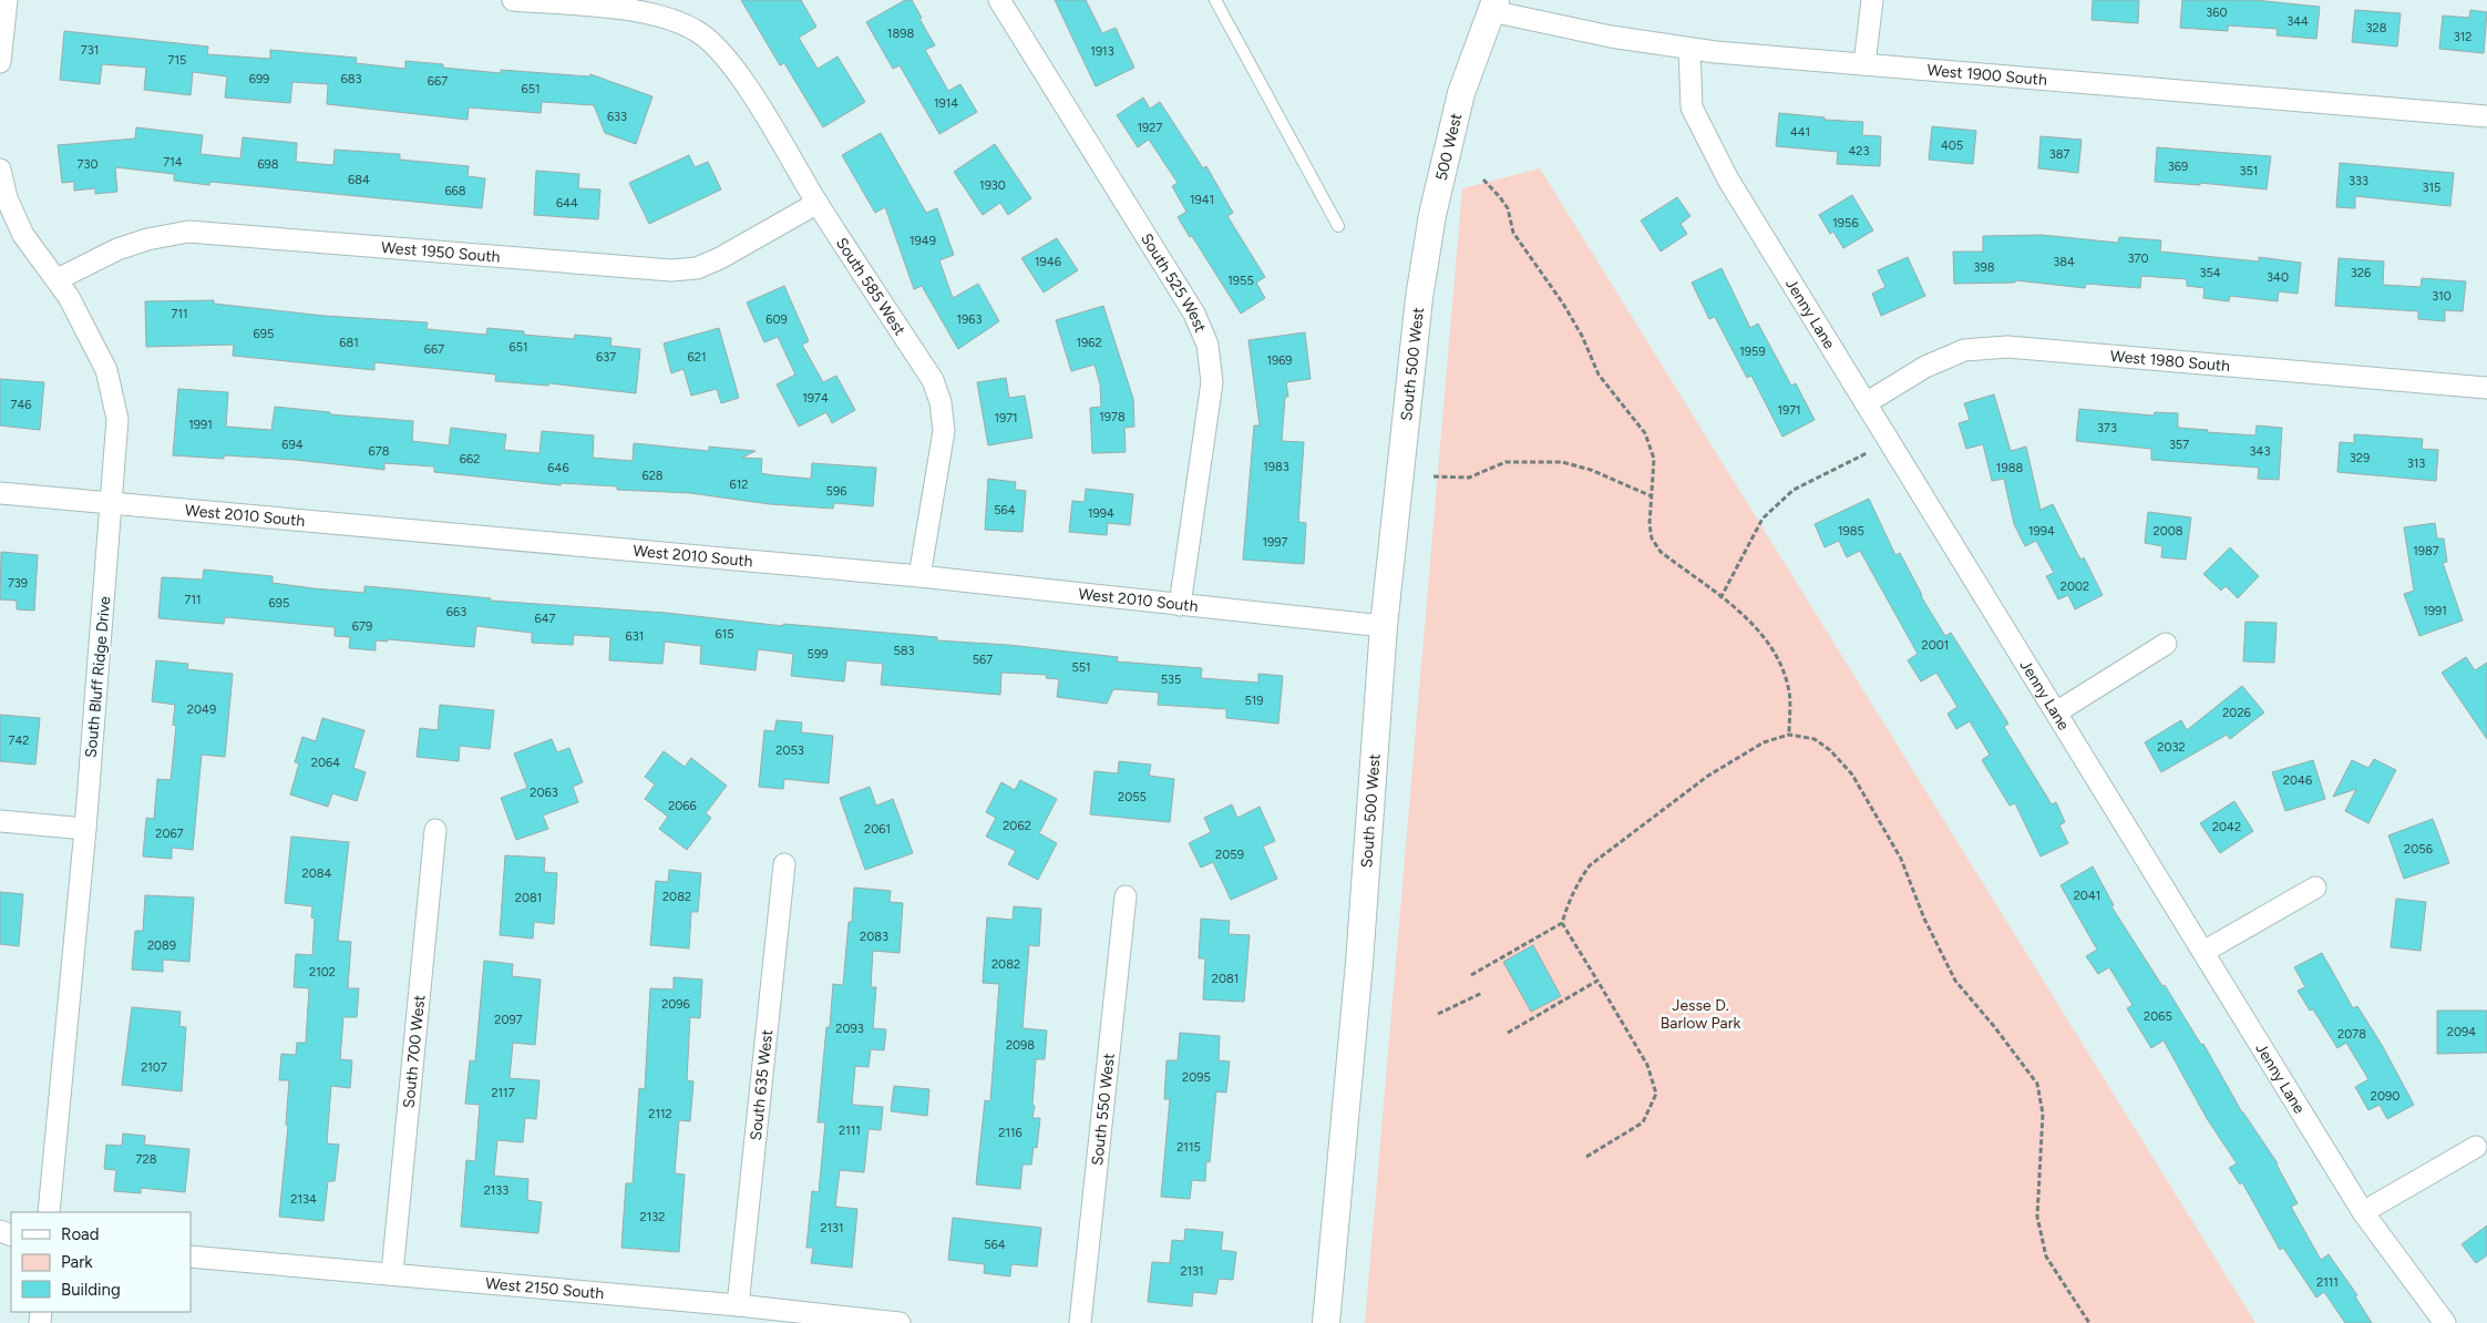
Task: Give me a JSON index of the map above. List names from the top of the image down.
{
  "streets": {
    "street": [
      "West 1900 South",
      "500 West",
      "West 1950 South",
      "South 525 West",
      "South 585 West",
      "Jenny Lane",
      "West 1980 South",
      "South 500 West",
      "West 2010 South",
      "South Bluff Ridge Drive",
      "South 700 West",
      "South 635 West",
      "South 550 West",
      "West 2150 South"
    ]
  },
  "crossings": [
    ["West 1900 South", "500 West"],
    ["West 1900 South", "Jenny Lane"],
    ["500 West", "South 500 West"],
    ["West 1950 South", "South 585 West"],
    ["West 1950 South", "South Bluff Ridge Drive"],
    ["South 525 West", "West 2010 South"],
    ["South 585 West", "West 2010 South"],
    ["Jenny Lane", "West 1980 South"],
    ["South 500 West", "West 2010 South"],
    ["West 2010 South", "South Bluff Ridge Drive"],
    ["South 700 West", "West 2150 South"],
    ["South 635 West", "West 2150 South"]
  ],
  "parks": ["Jesse D. Barlow Park"],
  "house_numbers": [
    "360",
    "344",
    "328",
    "1898",
    "312",
    "731",
    "1913",
    "715",
    "699",
    "683",
    "667",
    "651",
    "1914",
    "633",
    "1927",
    "441",
    "405",
    "423",
    "387",
    "714",
    "730",
    "698",
    "369",
    "351",
    "684",
    "333",
    "1930",
    "315",
    "668",
    "1941",
    "644",
    "1956",
    "1949",
    "370",
    "1946",
    "384",
    "398",
    "354",
    "326",
    "340",
    "1955",
    "310",
    "711",
    "609",
    "1963",
    "695",
    "681",
    "1962",
    "651",
    "667",
    "1959",
    "637",
    "621",
    "1969",
    "1974",
    "746",
    "1971",
    "1978",
    "1971",
    "1991",
    "373",
    "694",
    "357",
    "678",
    "343",
    "329",
    "662",
    "313",
    "1983",
    "646",
    "1988",
    "628",
    "612",
    "596",
    "564",
    "1994",
    "1985",
    "1994",
    "2008",
    "1997",
    "1987",
    "739",
    "2002",
    "711",
    "695",
    "1991",
    "663",
    "647",
    "679",
    "615",
    "631",
    "2001",
    "583",
    "599",
    "567",
    "551",
    "535",
    "519",
    "2049",
    "2026",
    "742",
    "2032",
    "2053",
    "2064",
    "2046",
    "2063",
    "2055",
    "2066",
    "2062",
    "2042",
    "2061",
    "2067",
    "2056",
    "2059",
    "2084",
    "2041",
    "2082",
    "2081",
    "2083",
    "2089",
    "2082",
    "2102",
    "2081",
    "2096",
    "2065",
    "2097",
    "2093",
    "2094",
    "2078",
    "2098",
    "2107",
    "2095",
    "2117",
    "2090",
    "2112",
    "2111",
    "2116",
    "2115",
    "728",
    "2133",
    "2134",
    "2132",
    "2131",
    "564",
    "2131",
    "2111"
  ],
  "legend": ["Road", "Park", "Building"]
}
